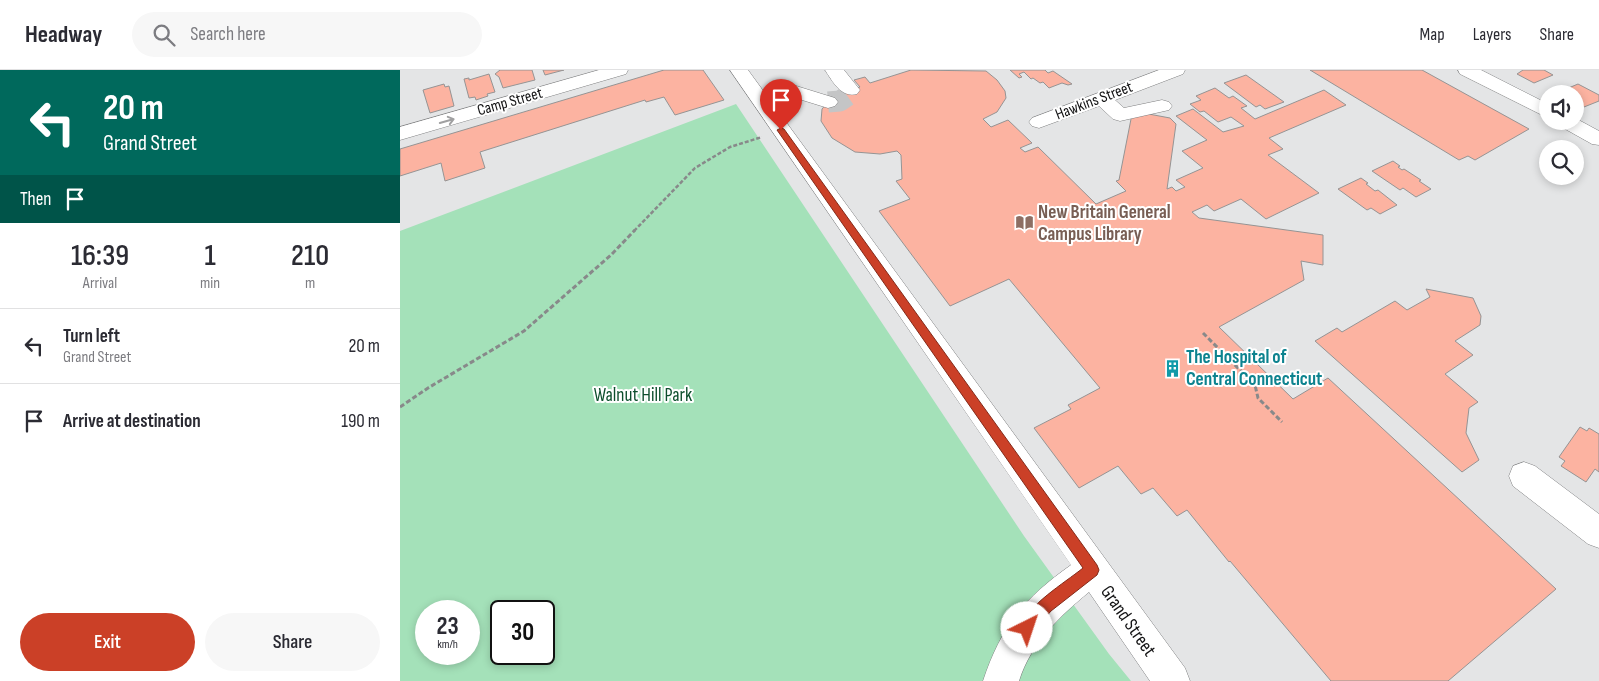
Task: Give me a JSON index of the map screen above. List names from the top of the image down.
{
  "streets": {
    "street": ["Hawkins Street", "Camp Street", "Grand Street"]
  },
  "one_way": ["Camp Street"],
  "parks": ["Walnut Hill Park"],
  "places": {
    "library": ["New Britain General Campus Library"],
    "building": ["The Hospital of Central Connecticut"]
  },
  "page": {
    "header": "Headway",
    "search": "Search here",
    "nav": ["Map", "Layers", "Share"],
    "turn": ["20 m", "Grand Street"],
    "then": "Then",
    "eta": [
      "16:39",
      "Arrival",
      "1",
      "min",
      "210",
      "m"
    ],
    "list": [
      {
        "name": "Turn left",
        "note": "Grand Street",
        "value": "20 m"
      },
      {
        "name": "Arrive at destination",
        "value": "190 m"
      }
    ],
    "speed": "23 km/h",
    "limit": "30",
    "buttons": ["Exit", "Share"]
  }
}
